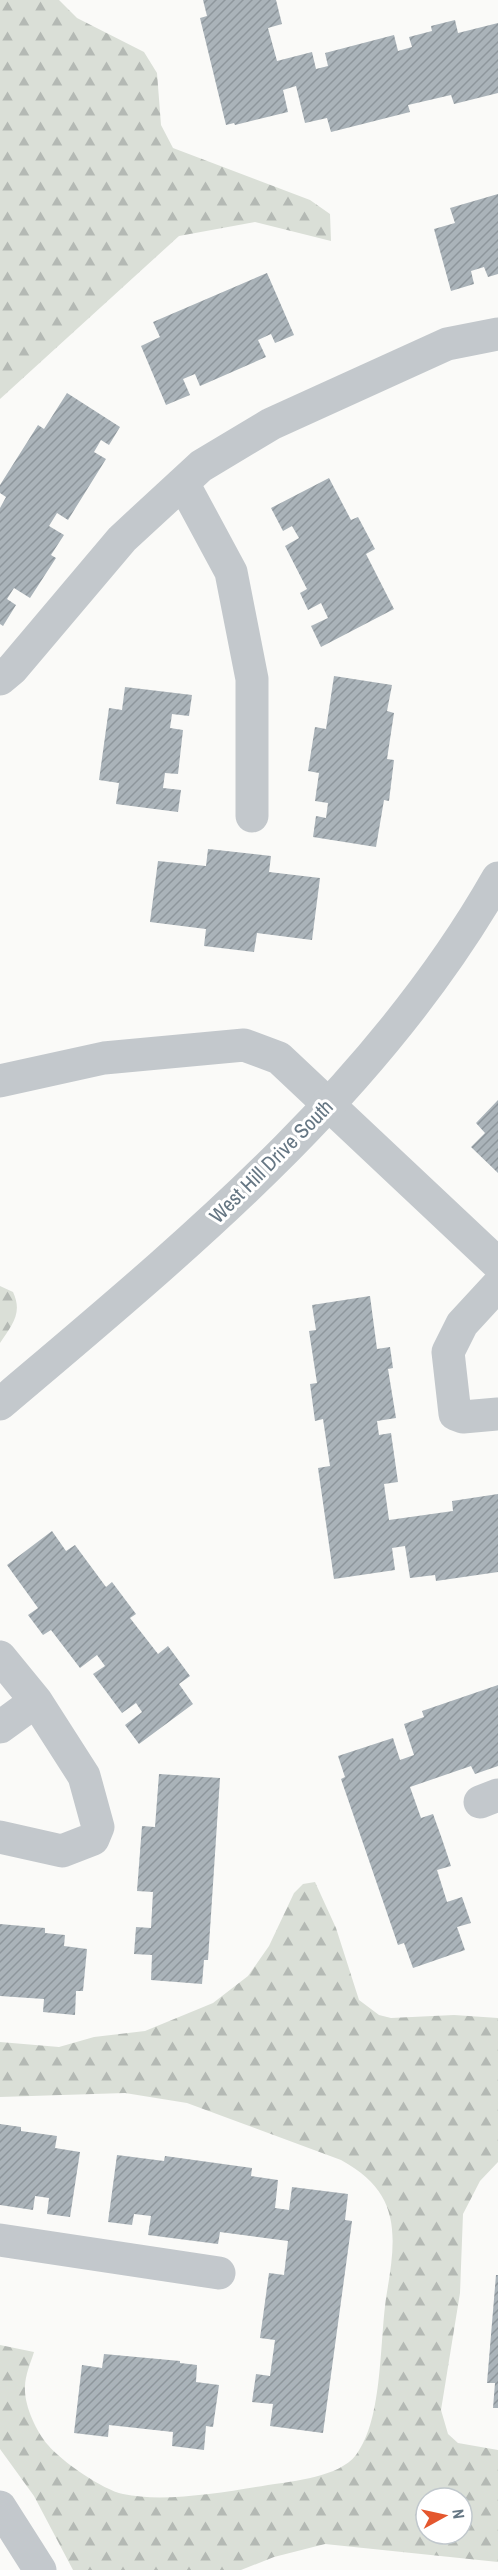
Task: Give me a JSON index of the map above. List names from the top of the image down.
{
  "streets": {
    "street": ["West Hill Drive South"]
  },
  "north": "right"
}
